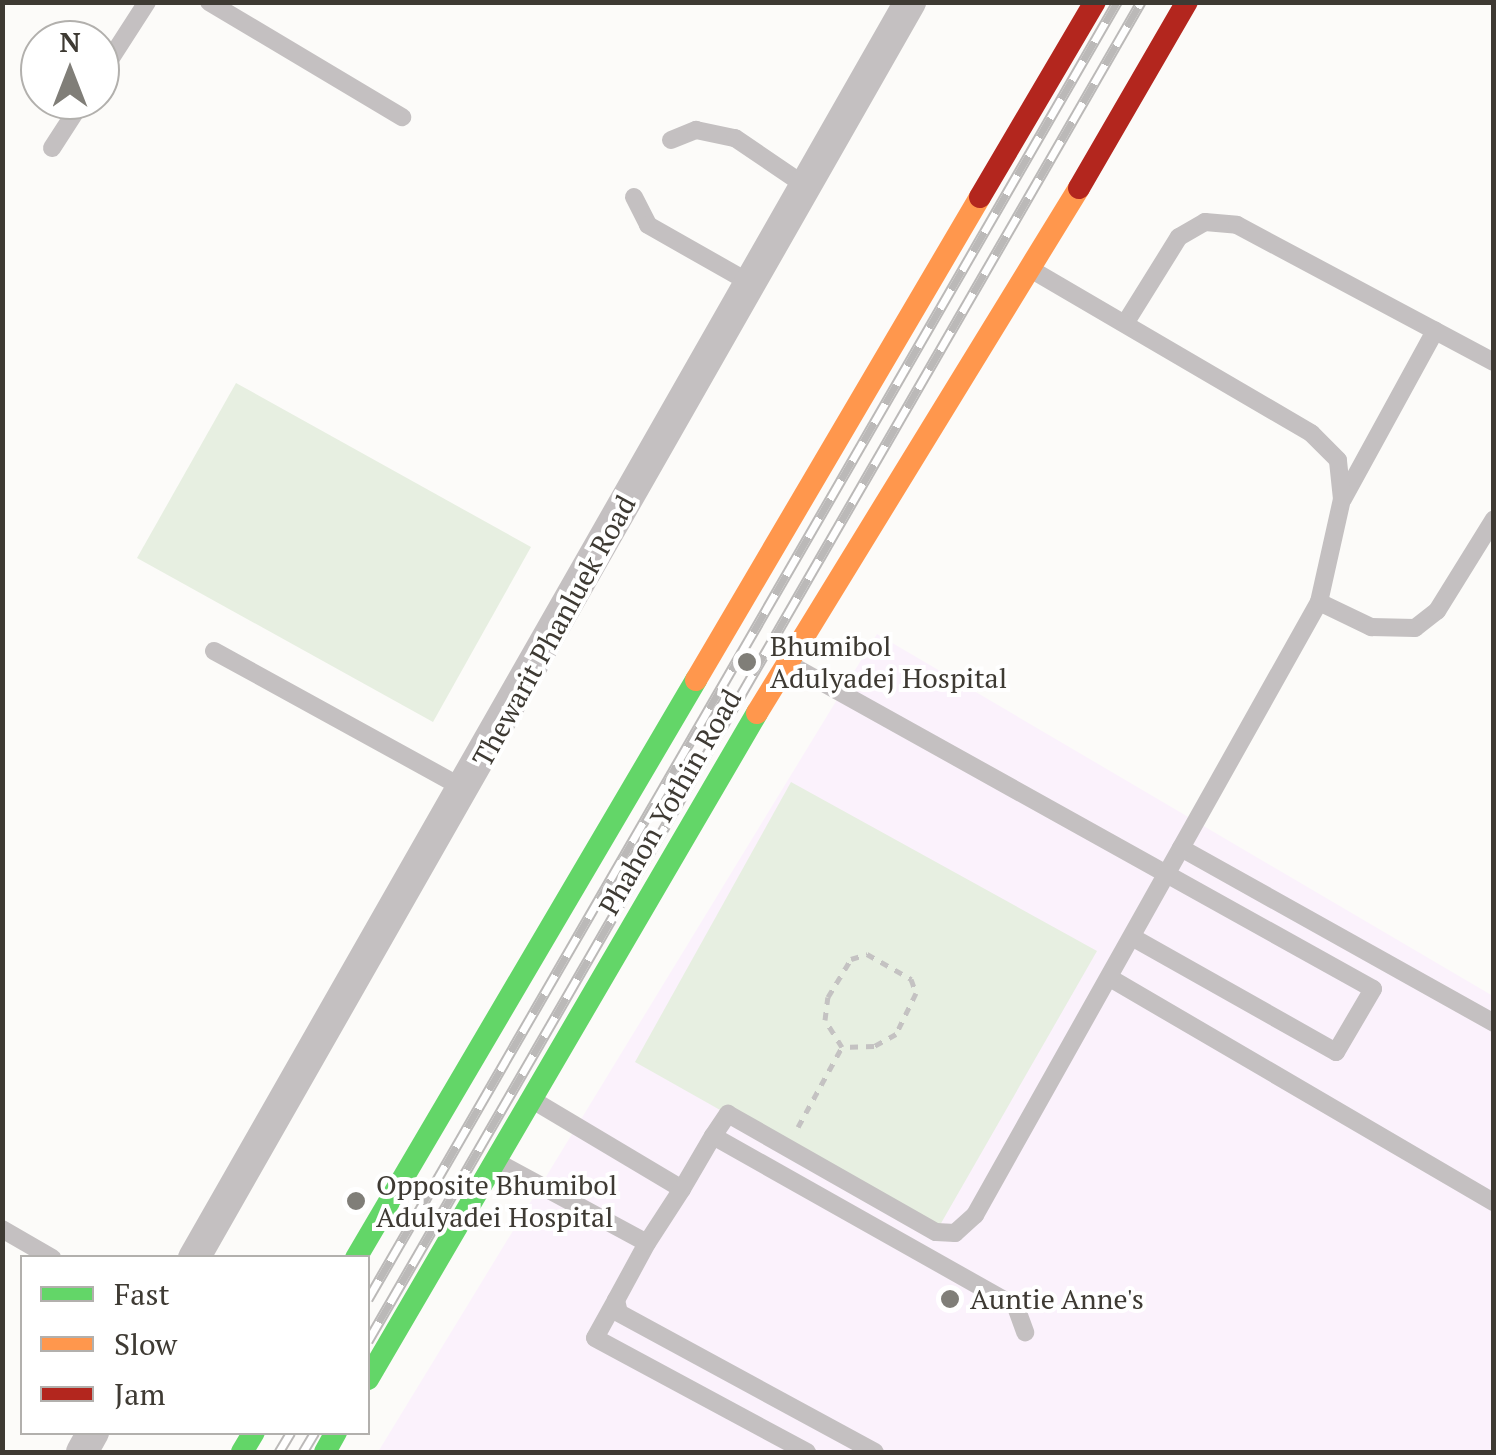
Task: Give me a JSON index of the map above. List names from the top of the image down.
{
  "streets": {
    "main road": ["Phahon Yothin Road"],
    "street": ["Thewarit Phanluek Road"]
  },
  "places": ["Bhumibol Adulyadej Hospital", "Opposite Bhumibol Adulyadei Hospital", "Auntie Anne's"],
  "legend": ["Fast", "Slow", "Jam"],
  "north": "top"
}
